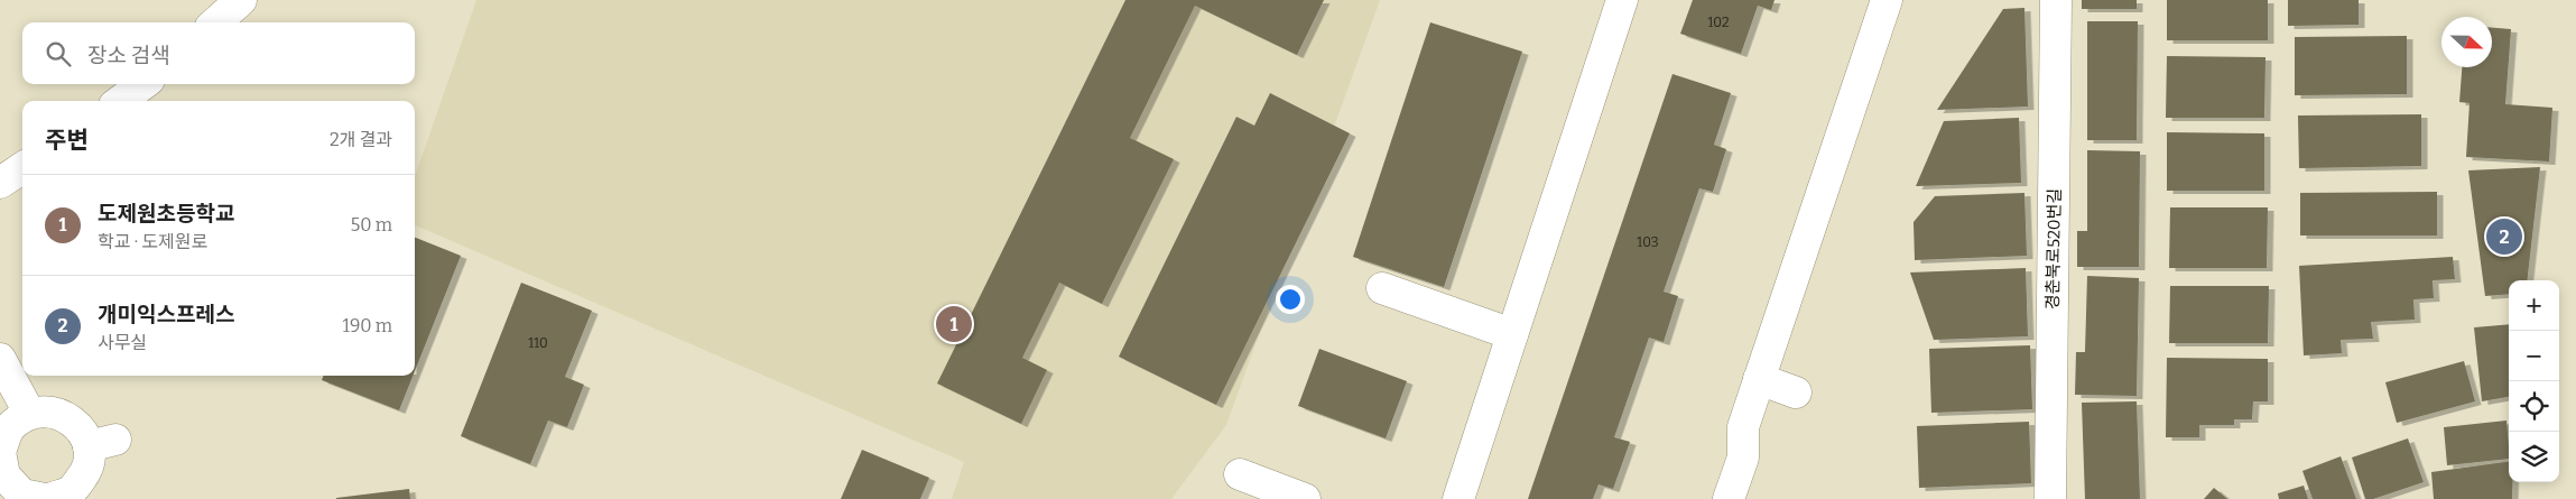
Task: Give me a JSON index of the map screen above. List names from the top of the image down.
{
  "streets": {
    "street": ["경춘북로520번길"]
  },
  "house_numbers": ["102", "103", "110"],
  "north": "right",
  "page": {
    "search": "장소 검색",
    "heading": ["주변", "2개 결과"],
    "list": [
      {
        "mark": "1",
        "name": "도제원초등학교",
        "note": "학교 · 도제원로",
        "value": "50 m"
      },
      {
        "mark": "2",
        "name": "개미익스프레스",
        "note": "사무실",
        "value": "190 m"
      }
    ],
    "pins": ["2", "1"],
    "map_buttons": ["+", "−"]
  }
}
